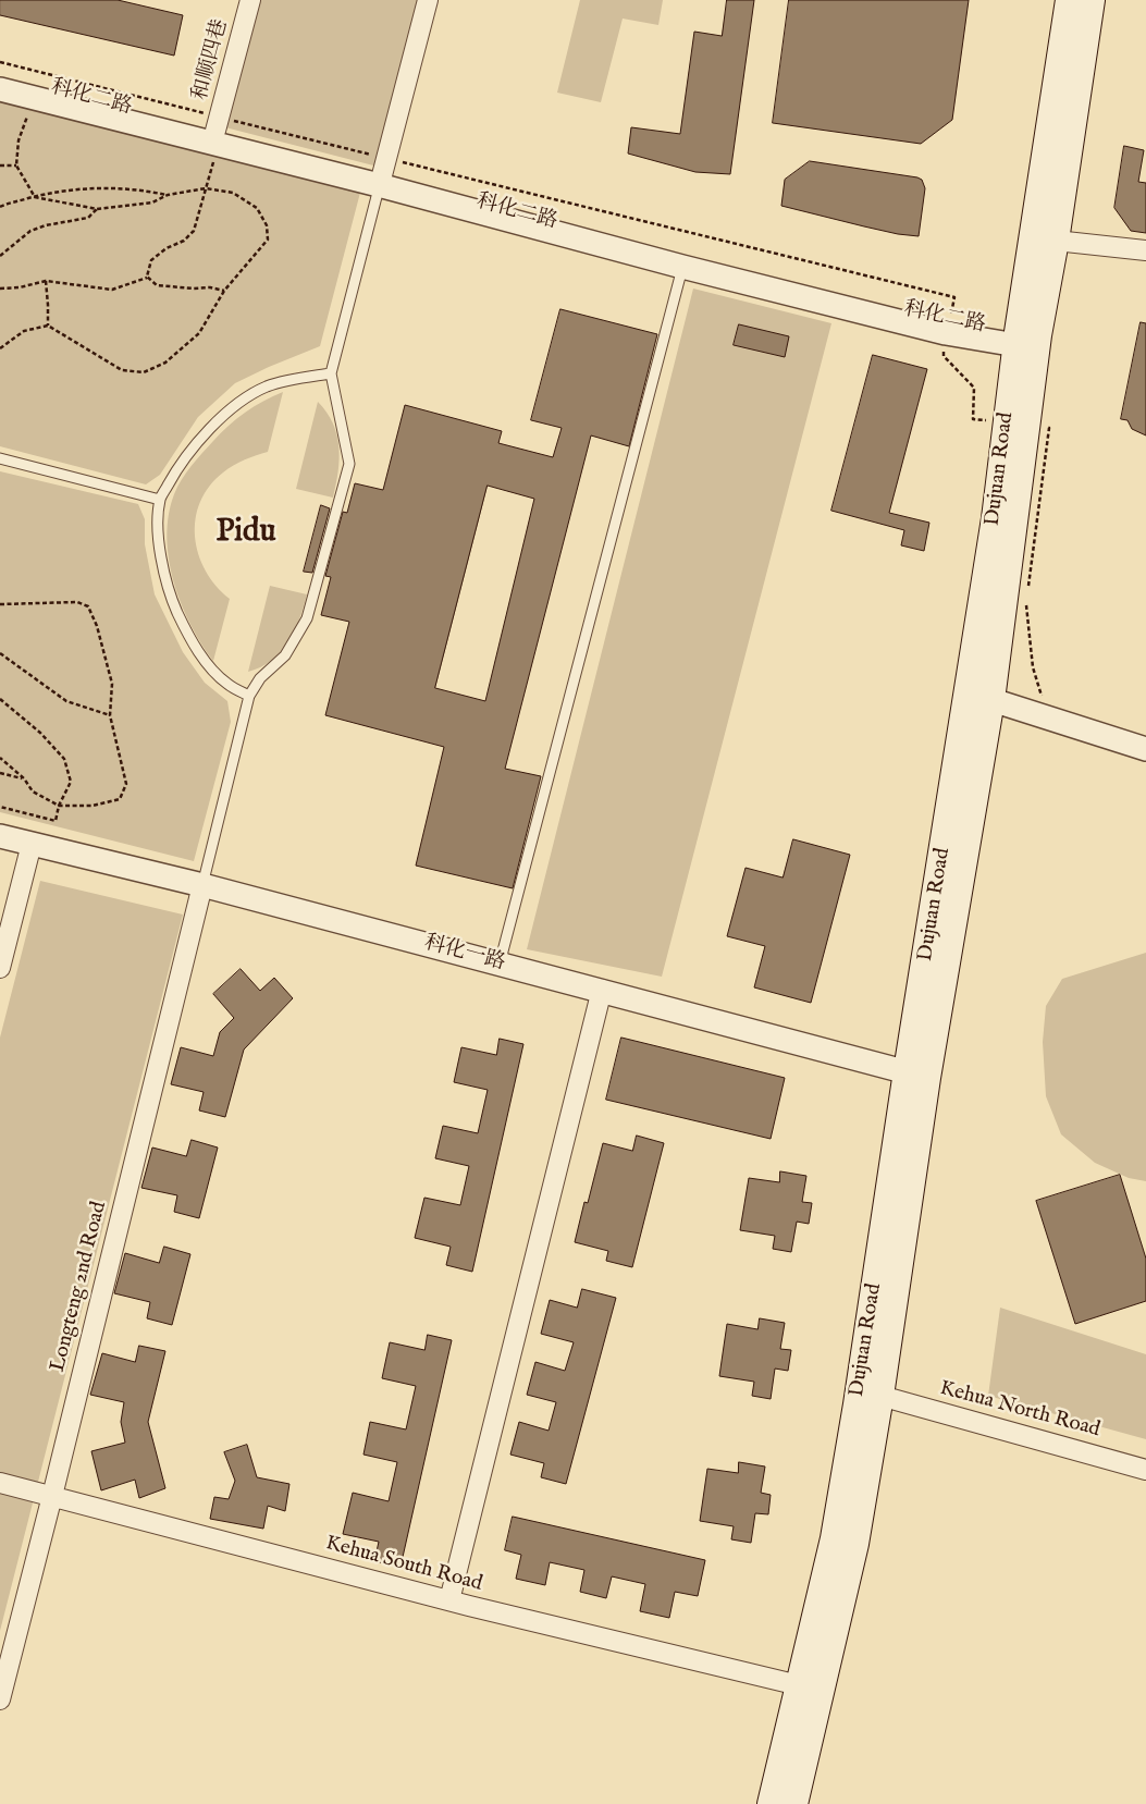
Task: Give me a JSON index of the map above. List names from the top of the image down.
{
  "streets": {
    "main road": ["Dujuan Road"],
    "street": [
      "和顺四巷",
      "科化二路",
      "科化一路",
      "Longteng 2nd Road",
      "Kehua North Road",
      "Kehua South Road"
    ]
  },
  "crossings": [
    ["和顺四巷", "科化二路"],
    ["科化二路", "Dujuan Road"],
    ["Dujuan Road", "科化一路"],
    ["Dujuan Road", "Kehua North Road"],
    ["Dujuan Road", "Kehua South Road"],
    ["科化一路", "Longteng 2nd Road"],
    ["Longteng 2nd Road", "Kehua South Road"]
  ],
  "districts": ["Pidu"]
}
